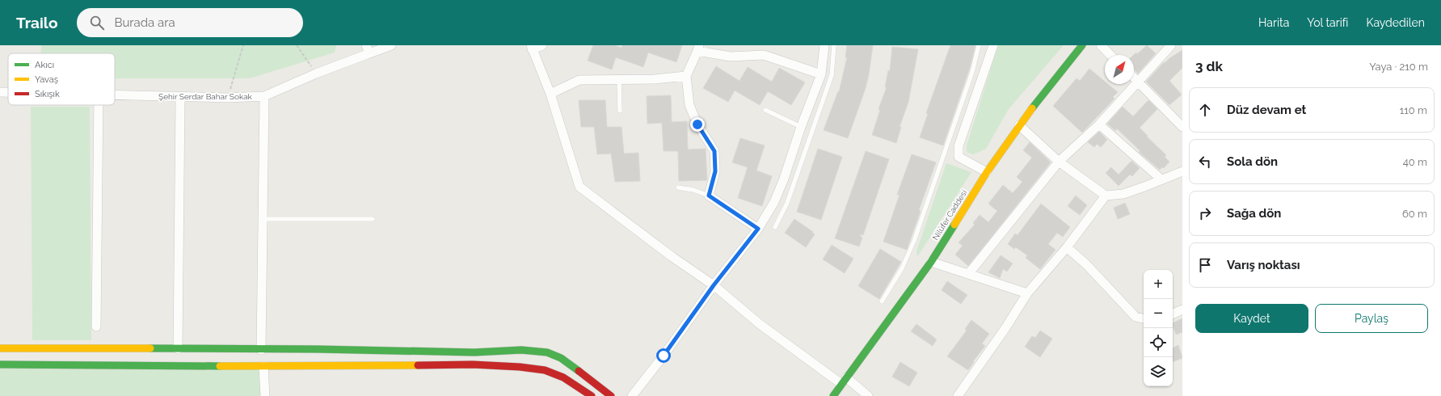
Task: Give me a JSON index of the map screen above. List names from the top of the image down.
{
  "streets": {
    "main road": ["Nilüfer Caddesi"],
    "street": ["Şehir Serdar Bahar Sokak"]
  },
  "legend": ["Akıcı", "Yavaş", "Sıkışık"],
  "north": "top right",
  "page": {
    "header": "Trailo",
    "search": "Burada ara",
    "nav": ["Harita", "Yol tarifi", "Kaydedilen"],
    "heading": ["3 dk", "Yaya · 210 m"],
    "list": [
      ["Düz devam et", "110 m"],
      ["Sola dön", "40 m"],
      ["Sağa dön", "60 m"],
      "Varış noktası"
    ],
    "map_buttons": ["+", "−"],
    "buttons": ["Kaydet", "Paylaş"]
  }
}
